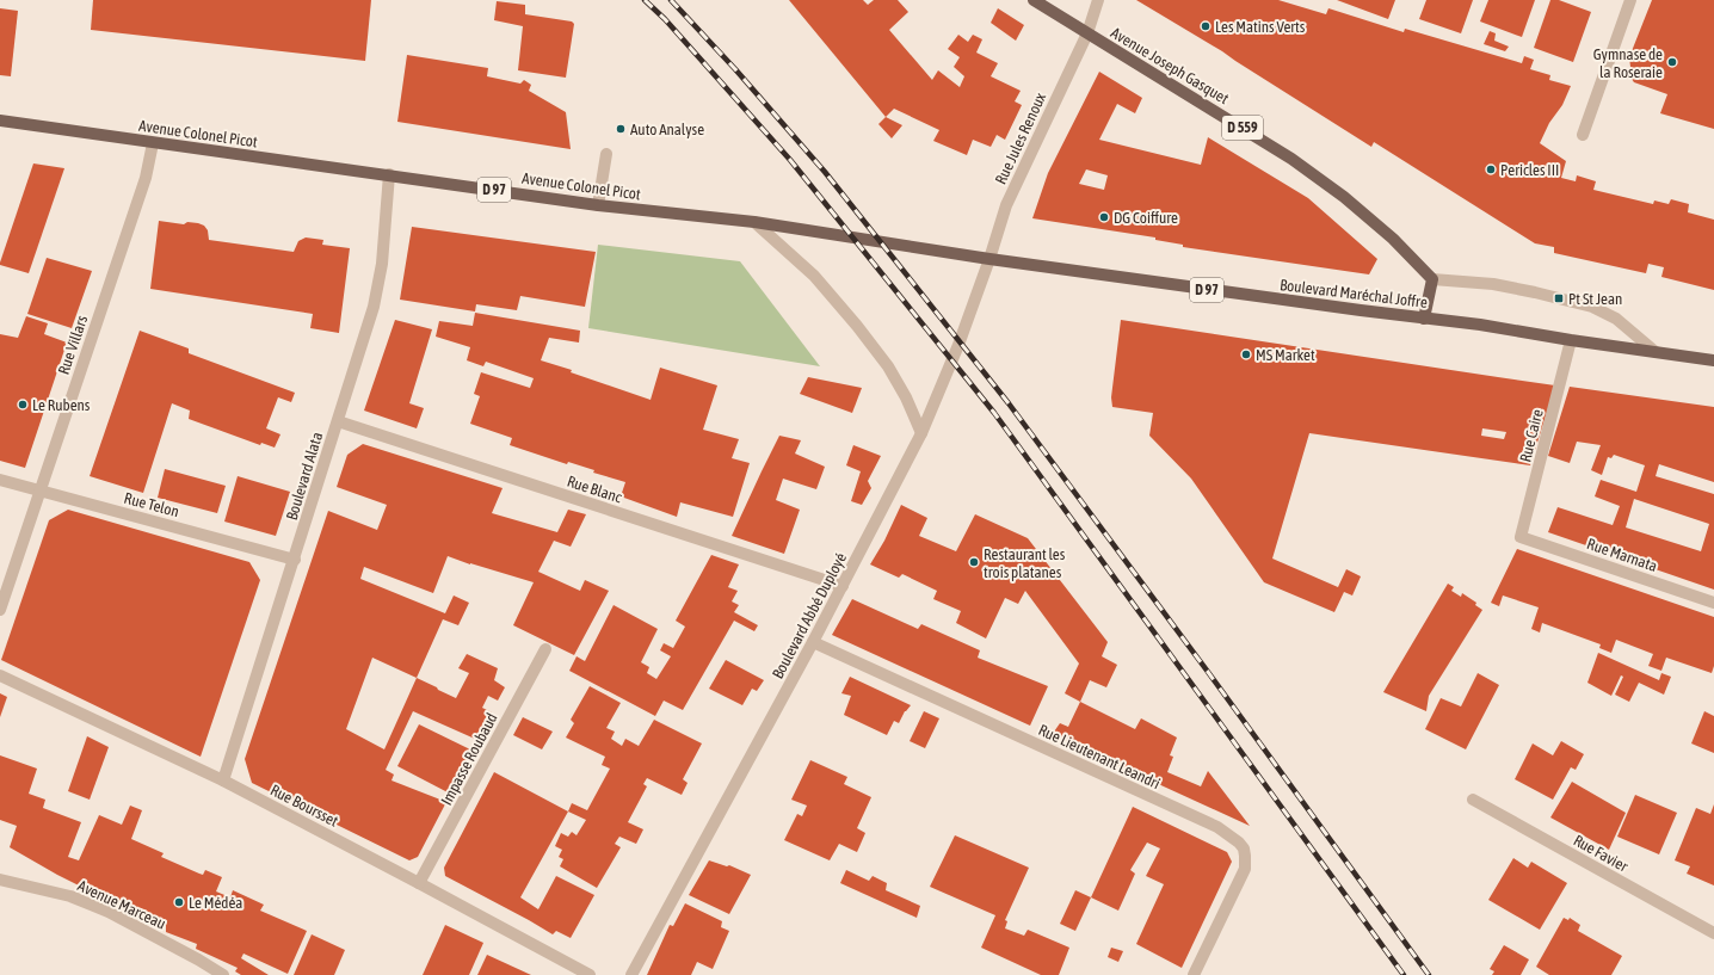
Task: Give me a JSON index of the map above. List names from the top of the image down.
{
  "streets": {
    "main road": [
      "Avenue Joseph Gasquet",
      "D 559",
      "Avenue Colonel Picot",
      "D 97",
      "Boulevard Maréchal Joffre"
    ],
    "street": [
      "Rue Jules Renoux",
      "Rue Villars",
      "Rue Caire",
      "Boulevard Alata",
      "Rue Blanc",
      "Rue Telon",
      "Rue Marnata",
      "Boulevard Abbé Duployé",
      "Rue Lieutenant Leandri",
      "Impasse Roubaud",
      "Rue Boursset",
      "Rue Favier",
      "Avenue Marceau"
    ]
  },
  "crossings": [
    ["Avenue Joseph Gasquet", "Rue Jules Renoux"],
    ["Avenue Colonel Picot", "Rue Jules Renoux"],
    ["Avenue Colonel Picot", "Boulevard Maréchal Joffre"],
    ["Avenue Colonel Picot", "Rue Villars"],
    ["Avenue Colonel Picot", "Boulevard Alata"],
    ["Avenue Colonel Picot", "Boulevard Abbé Duployé"],
    ["Rue Jules Renoux", "Boulevard Maréchal Joffre"],
    ["Rue Jules Renoux", "Boulevard Abbé Duployé"],
    ["Boulevard Maréchal Joffre", "Rue Caire"],
    ["Boulevard Maréchal Joffre", "Boulevard Abbé Duployé"],
    ["Rue Villars", "Rue Telon"],
    ["Rue Caire", "Rue Marnata"],
    ["Boulevard Alata", "Rue Blanc"],
    ["Boulevard Alata", "Rue Telon"],
    ["Boulevard Alata", "Rue Boursset"],
    ["Rue Blanc", "Boulevard Abbé Duployé"],
    ["Boulevard Abbé Duployé", "Rue Lieutenant Leandri"],
    ["Impasse Roubaud", "Rue Boursset"]
  ],
  "places": {
    "other": [
      "Les Matins Verts",
      "Gymnase de la Roseraie",
      "Auto Analyse",
      "Pericles III",
      "DG Coiffure",
      "MS Market",
      "Le Rubens",
      "Restaurant les trois platanes",
      "Le Médéa"
    ],
    "transit": ["Pt St Jean"]
  }
}
